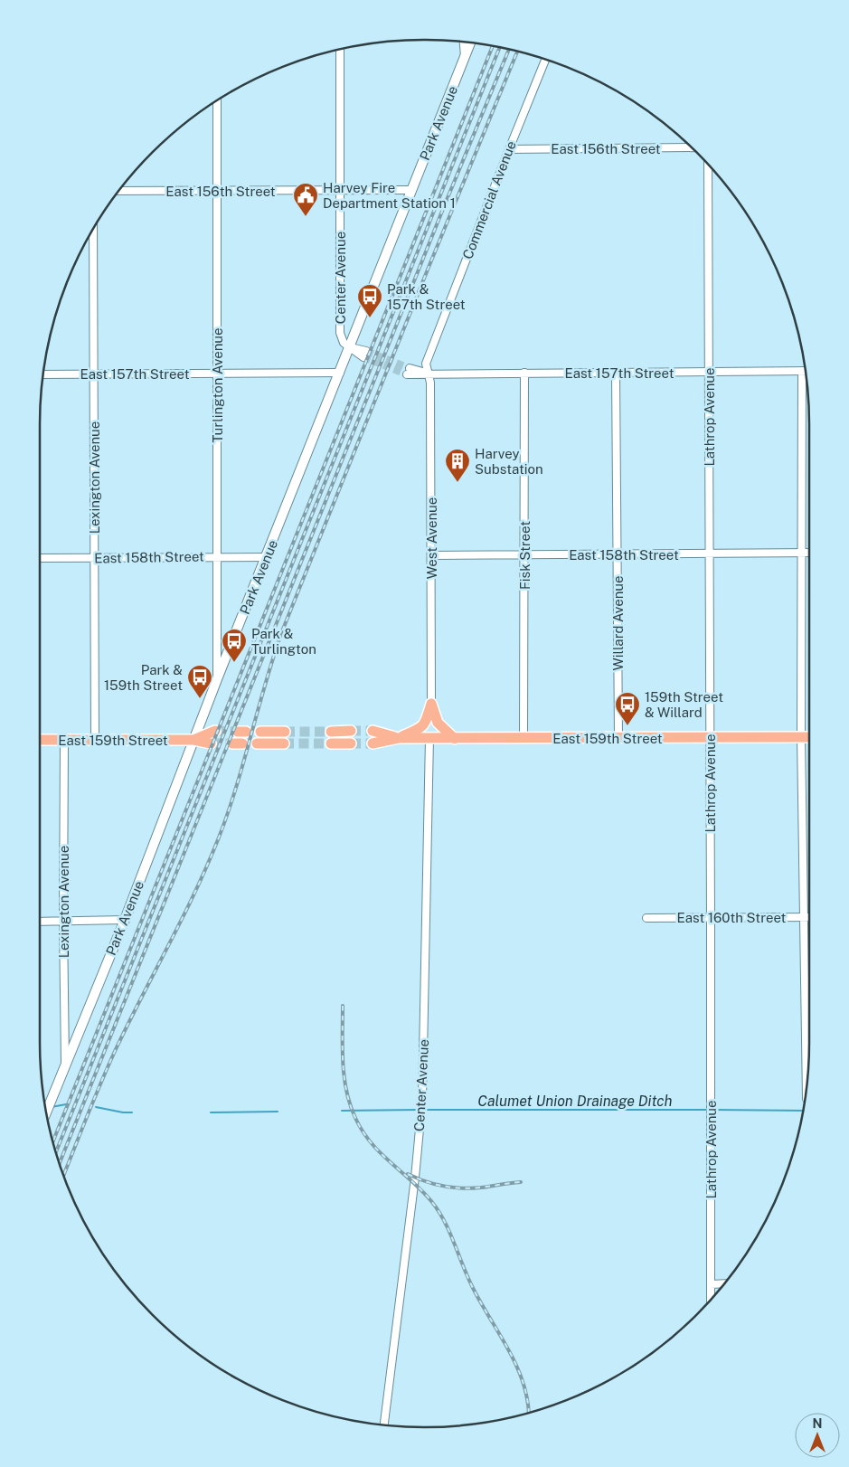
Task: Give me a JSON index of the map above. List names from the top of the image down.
{
  "streets": {
    "main road": ["East 159th Street"],
    "street": [
      "Park Avenue",
      "East 156th Street",
      "Commercial Avenue",
      "Center Avenue",
      "East 157th Street",
      "Turlington Avenue",
      "Lathrop Avenue",
      "Lexington Avenue",
      "West Avenue",
      "East 158th Street",
      "Fisk Street",
      "Willard Avenue",
      "East 160th Street"
    ]
  },
  "crossings": [
    ["Park Avenue", "East 156th Street"],
    ["Park Avenue", "Center Avenue"],
    ["Park Avenue", "East 157th Street"],
    ["Park Avenue", "Turlington Avenue"],
    ["Park Avenue", "Lexington Avenue"],
    ["Park Avenue", "East 158th Street"],
    ["Park Avenue", "East 159th Street"],
    ["East 156th Street", "Commercial Avenue"],
    ["East 156th Street", "Center Avenue"],
    ["East 156th Street", "Turlington Avenue"],
    ["Commercial Avenue", "East 157th Street"],
    ["Commercial Avenue", "West Avenue"],
    ["Center Avenue", "East 159th Street"],
    ["East 157th Street", "Turlington Avenue"],
    ["East 157th Street", "Lathrop Avenue"],
    ["East 157th Street", "Lexington Avenue"],
    ["East 157th Street", "West Avenue"],
    ["East 157th Street", "Fisk Street"],
    ["East 157th Street", "Willard Avenue"],
    ["Turlington Avenue", "East 158th Street"],
    ["Lathrop Avenue", "East 158th Street"],
    ["Lathrop Avenue", "East 159th Street"],
    ["Lathrop Avenue", "East 160th Street"],
    ["Lexington Avenue", "East 158th Street"],
    ["Lexington Avenue", "East 159th Street"],
    ["West Avenue", "East 158th Street"],
    ["East 158th Street", "Fisk Street"],
    ["East 158th Street", "Willard Avenue"],
    ["Fisk Street", "East 159th Street"],
    ["Willard Avenue", "East 159th Street"]
  ],
  "water": ["Calumet Union Drainage Ditch"],
  "places": {
    "public building": ["Harvey Fire Department Station 1"],
    "bus stop": [
      "Park & 157th Street",
      "Park & Turlington",
      "Park & 159th Street",
      "159th Street & Willard"
    ],
    "building": ["Harvey Substation"]
  },
  "north": "top"
}
